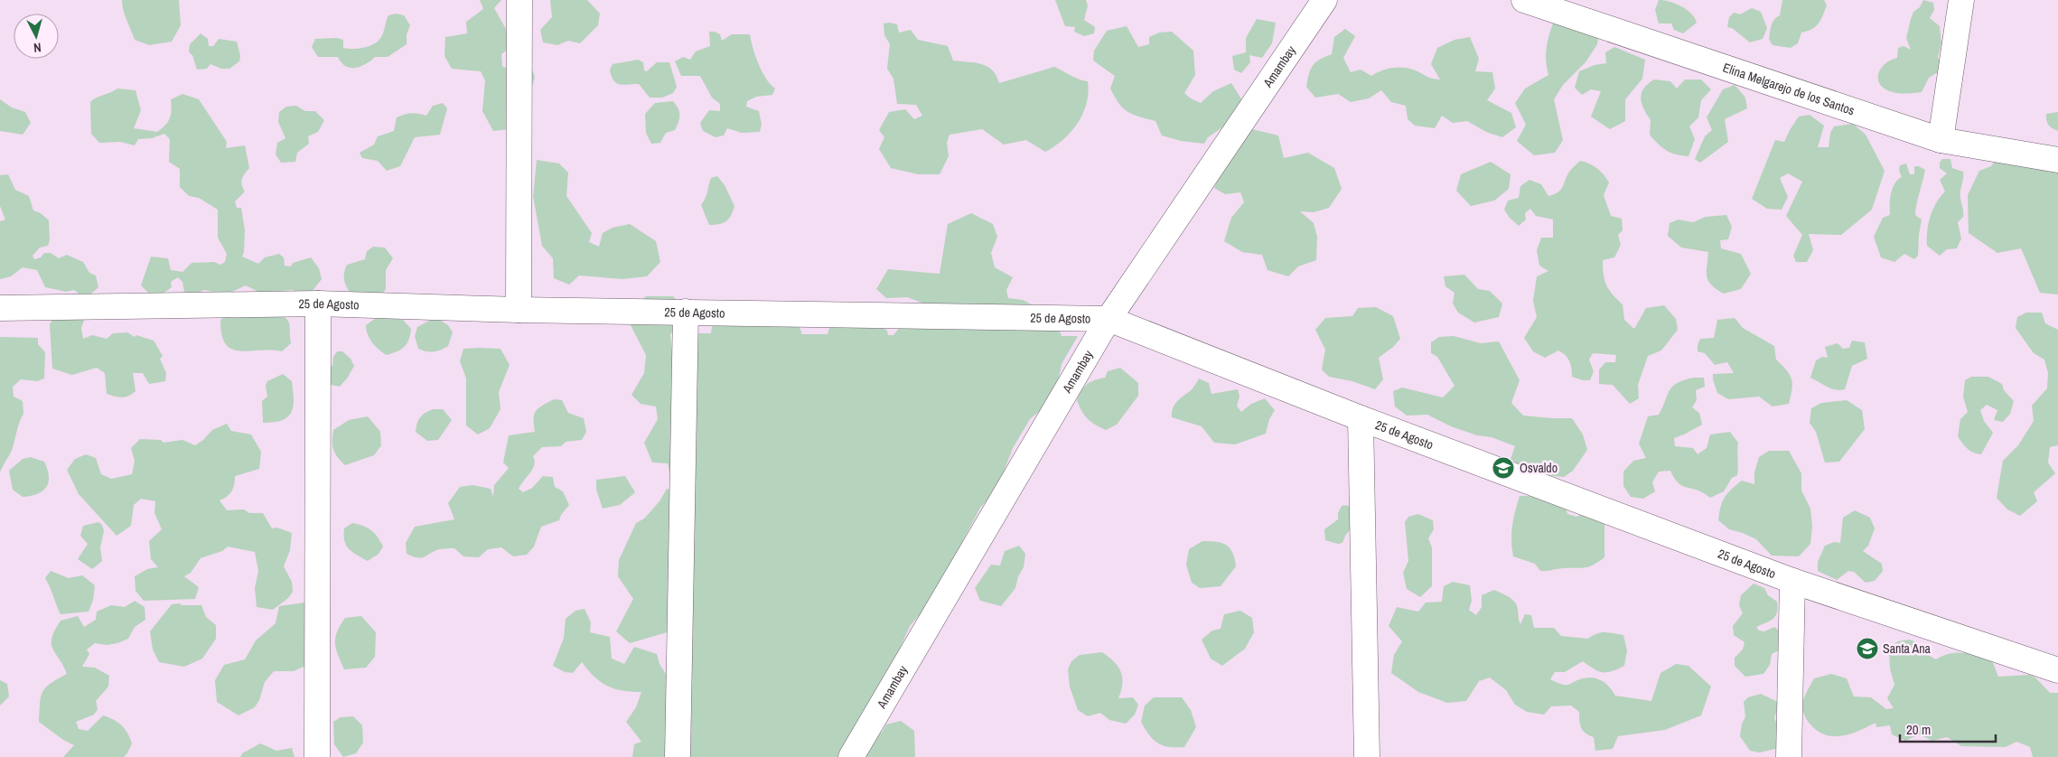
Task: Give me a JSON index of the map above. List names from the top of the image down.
{
  "streets": {
    "street": ["Amambay", "Elina Melgarejo de los Santos", "25 de Agosto"]
  },
  "crossings": [
    ["Amambay", "25 de Agosto"]
  ],
  "places": {
    "school or university": ["Osvaldo", "Santa Ana"]
  },
  "scale_bar": "20 m",
  "north": "bottom"
}
